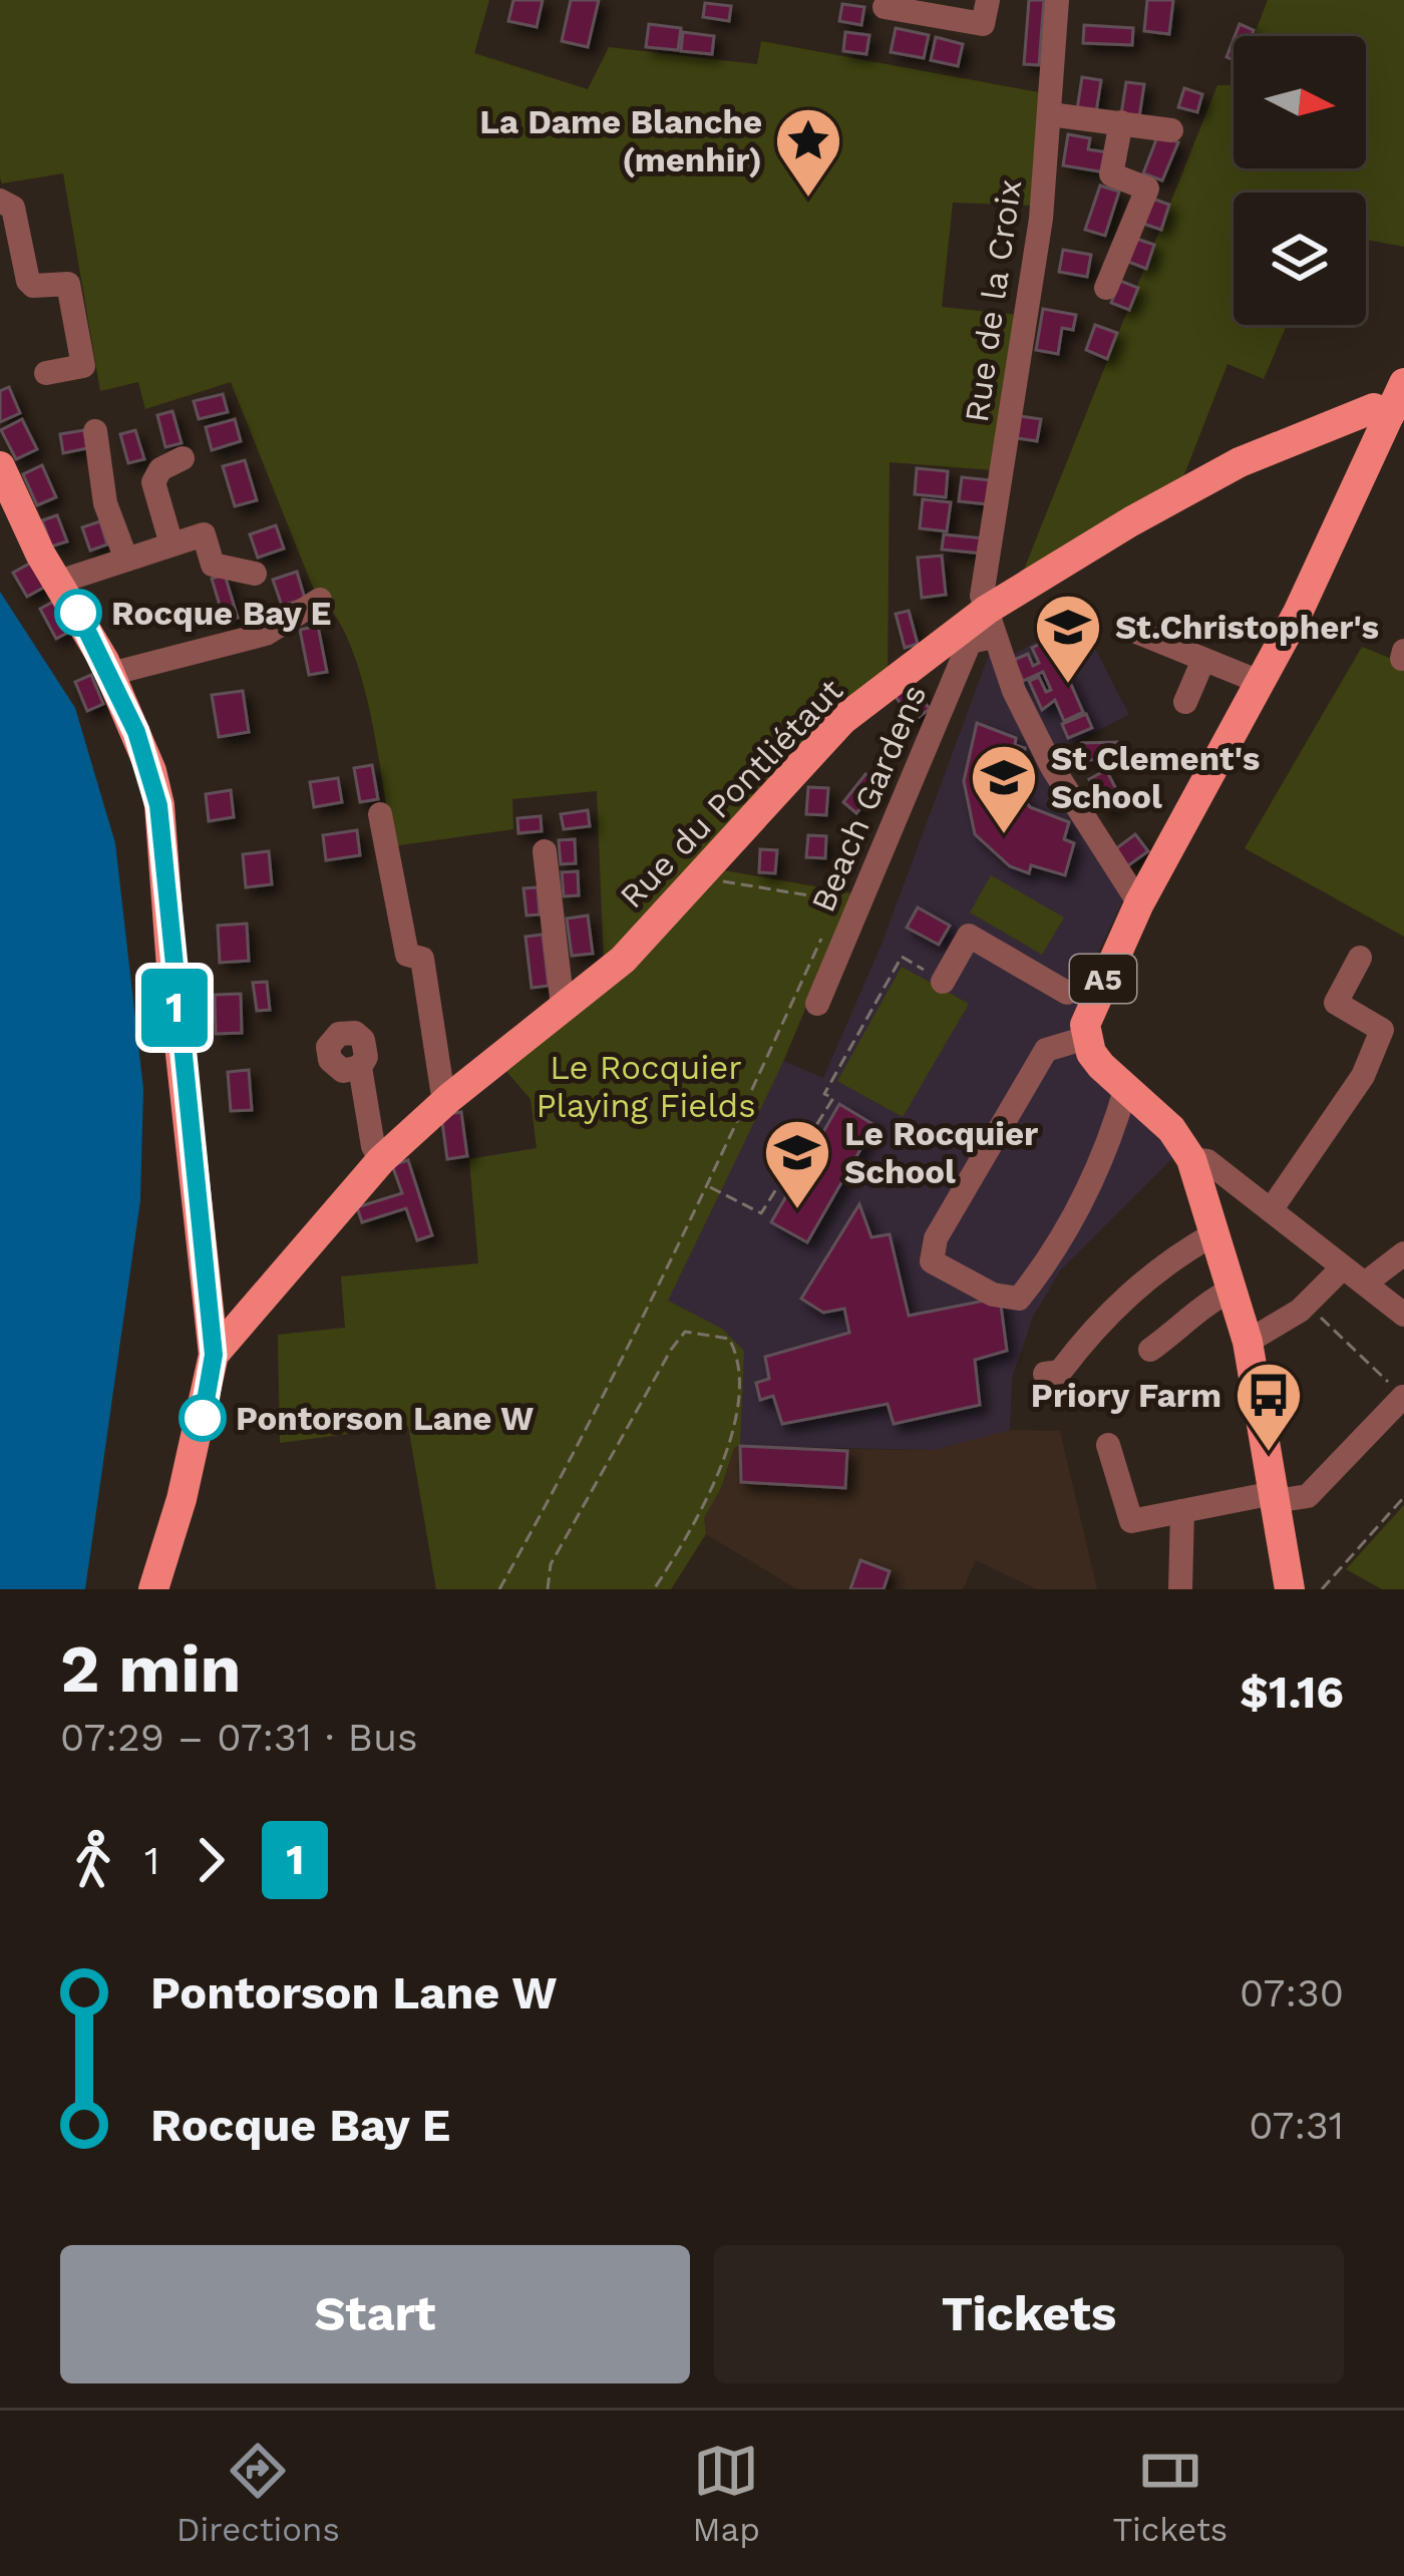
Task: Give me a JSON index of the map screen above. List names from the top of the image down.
{
  "streets": {
    "main road": ["Rue du Pontliétaut", "A5"],
    "street": ["Rue de la Croix", "Beach Gardens"]
  },
  "crossings": [
    ["Rue de la Croix", "Rue du Pontliétaut"],
    ["Rue de la Croix", "Beach Gardens"],
    ["Rue du Pontliétaut", "Beach Gardens"],
    ["Rue du Pontliétaut", "A5"]
  ],
  "parks": ["Le Rocquier Playing Fields"],
  "places": {
    "place": ["La Dame Blanche (menhir)"],
    "other": ["Rocque Bay E", "Pontorson Lane W"],
    "school or university": ["St.Christopher's", "St Clement's School", "Le Rocquier School"],
    "bus stop": ["Priory Farm"]
  },
  "lines": ["bus line 1"],
  "north": "right",
  "page": {
    "on_map": "1",
    "heading": ["2 min", "07:29 – 07:31 · Bus", "$1.16"],
    "legs": ["1", "1"],
    "list": [
      {
        "name": "Pontorson Lane W",
        "value": "07:30"
      },
      {
        "name": "Rocque Bay E",
        "value": "07:31"
      }
    ],
    "buttons": ["Start", "Tickets"],
    "tabs": ["Directions", "Map", "Tickets"]
  }
}
